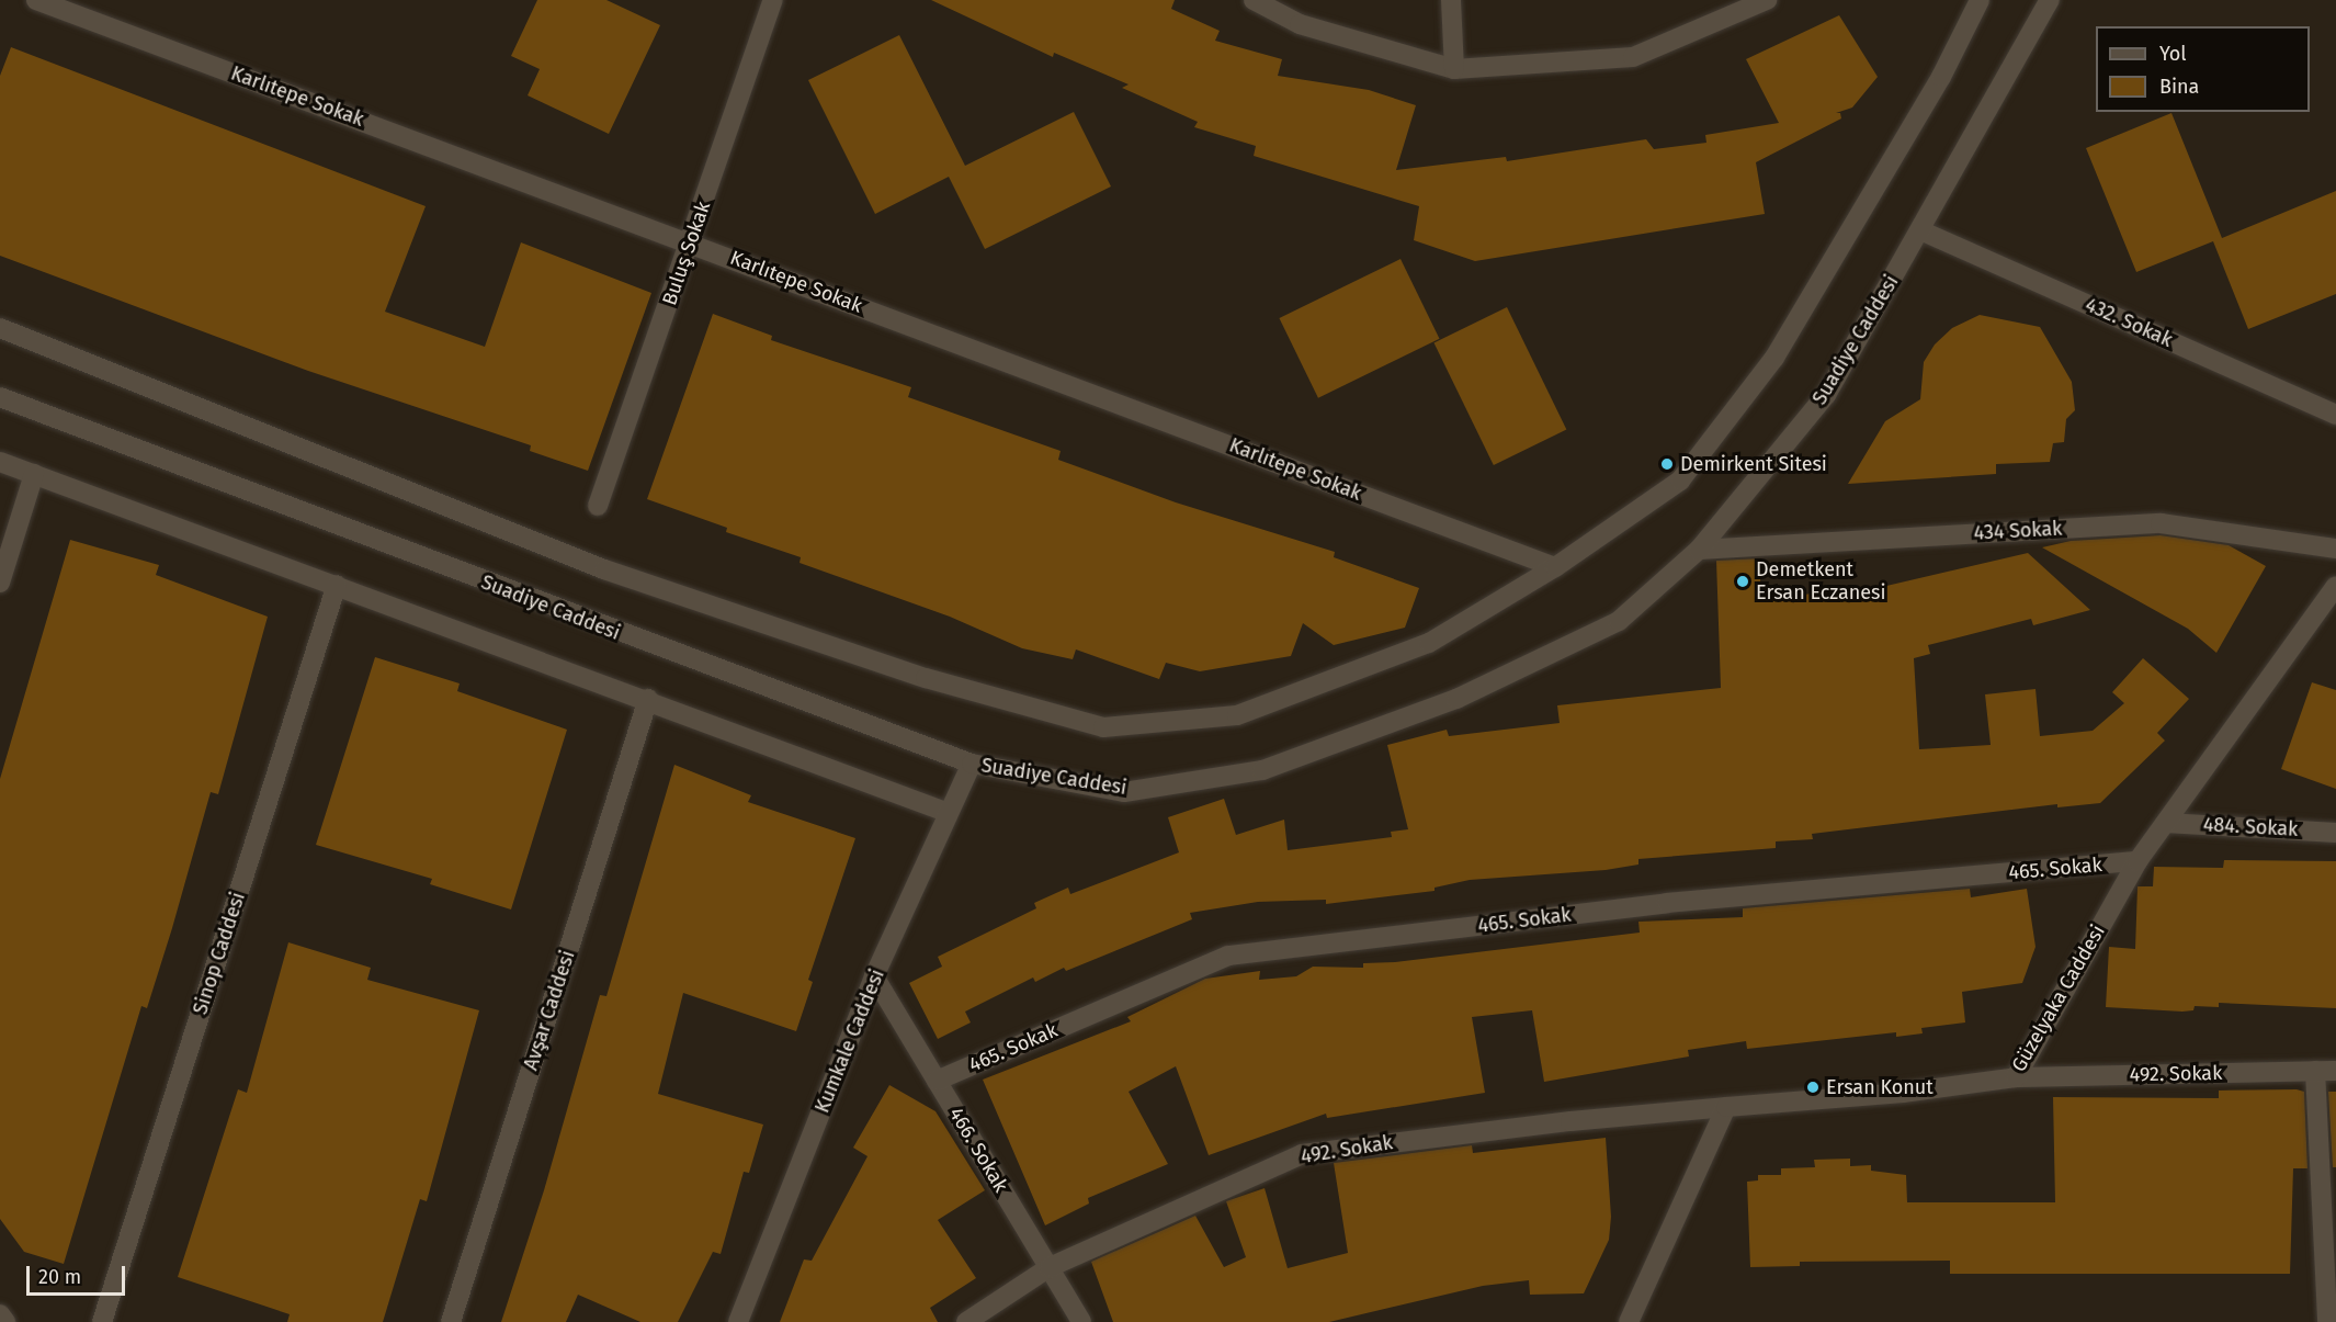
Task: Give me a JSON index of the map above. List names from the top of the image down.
{
  "streets": {
    "street": [
      "Karlıtepe Sokak",
      "Buluş Sokak",
      "432. Sokak",
      "Suadiye Caddesi",
      "434 Sokak",
      "484. Sokak",
      "465. Sokak",
      "Sinop Caddesi",
      "Güzelyaka Caddesi",
      "Avşar Caddesi",
      "Kumkale Caddesi",
      "492. Sokak",
      "466. Sokak"
    ]
  },
  "crossings": [
    ["Karlıtepe Sokak", "Buluş Sokak"],
    ["432. Sokak", "Suadiye Caddesi"],
    ["Suadiye Caddesi", "434 Sokak"],
    ["Suadiye Caddesi", "Kumkale Caddesi"],
    ["484. Sokak", "Güzelyaka Caddesi"],
    ["465. Sokak", "Güzelyaka Caddesi"],
    ["465. Sokak", "466. Sokak"],
    ["Güzelyaka Caddesi", "492. Sokak"],
    ["Kumkale Caddesi", "466. Sokak"],
    ["492. Sokak", "466. Sokak"]
  ],
  "places": ["Demirkent Sitesi", "Demetkent Ersan Eczanesi", "Ersan Konut"],
  "legend": ["Yol", "Bina"],
  "scale_bar": "20 m"
}
